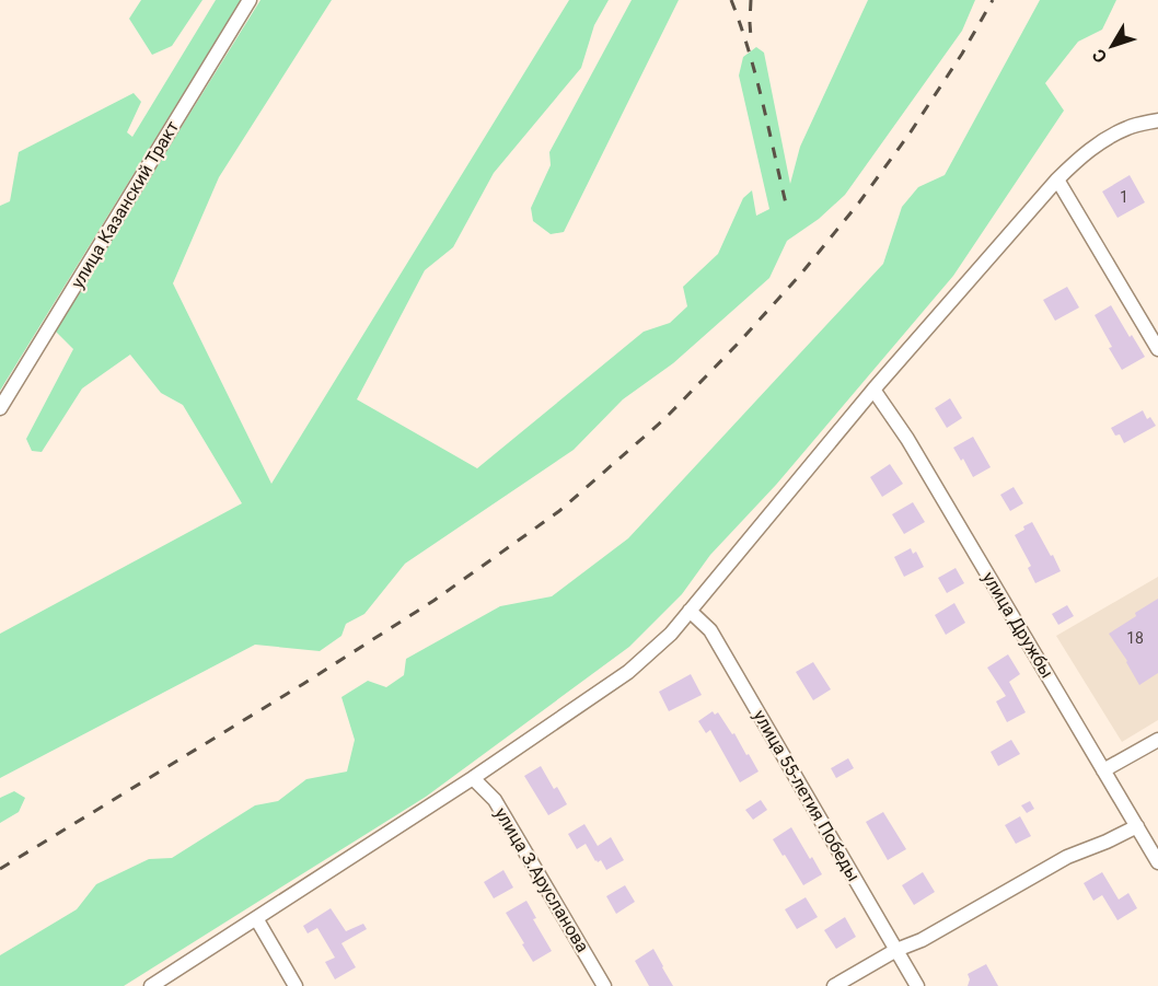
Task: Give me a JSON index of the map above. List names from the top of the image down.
{
  "streets": {
    "street": [
      "улица Казанский Тракт",
      "улица Дружбы",
      "улица 55-летия Победы",
      "улица З.Арусланова"
    ]
  },
  "house_numbers": ["1", "18"],
  "north": "bottom left"
}
